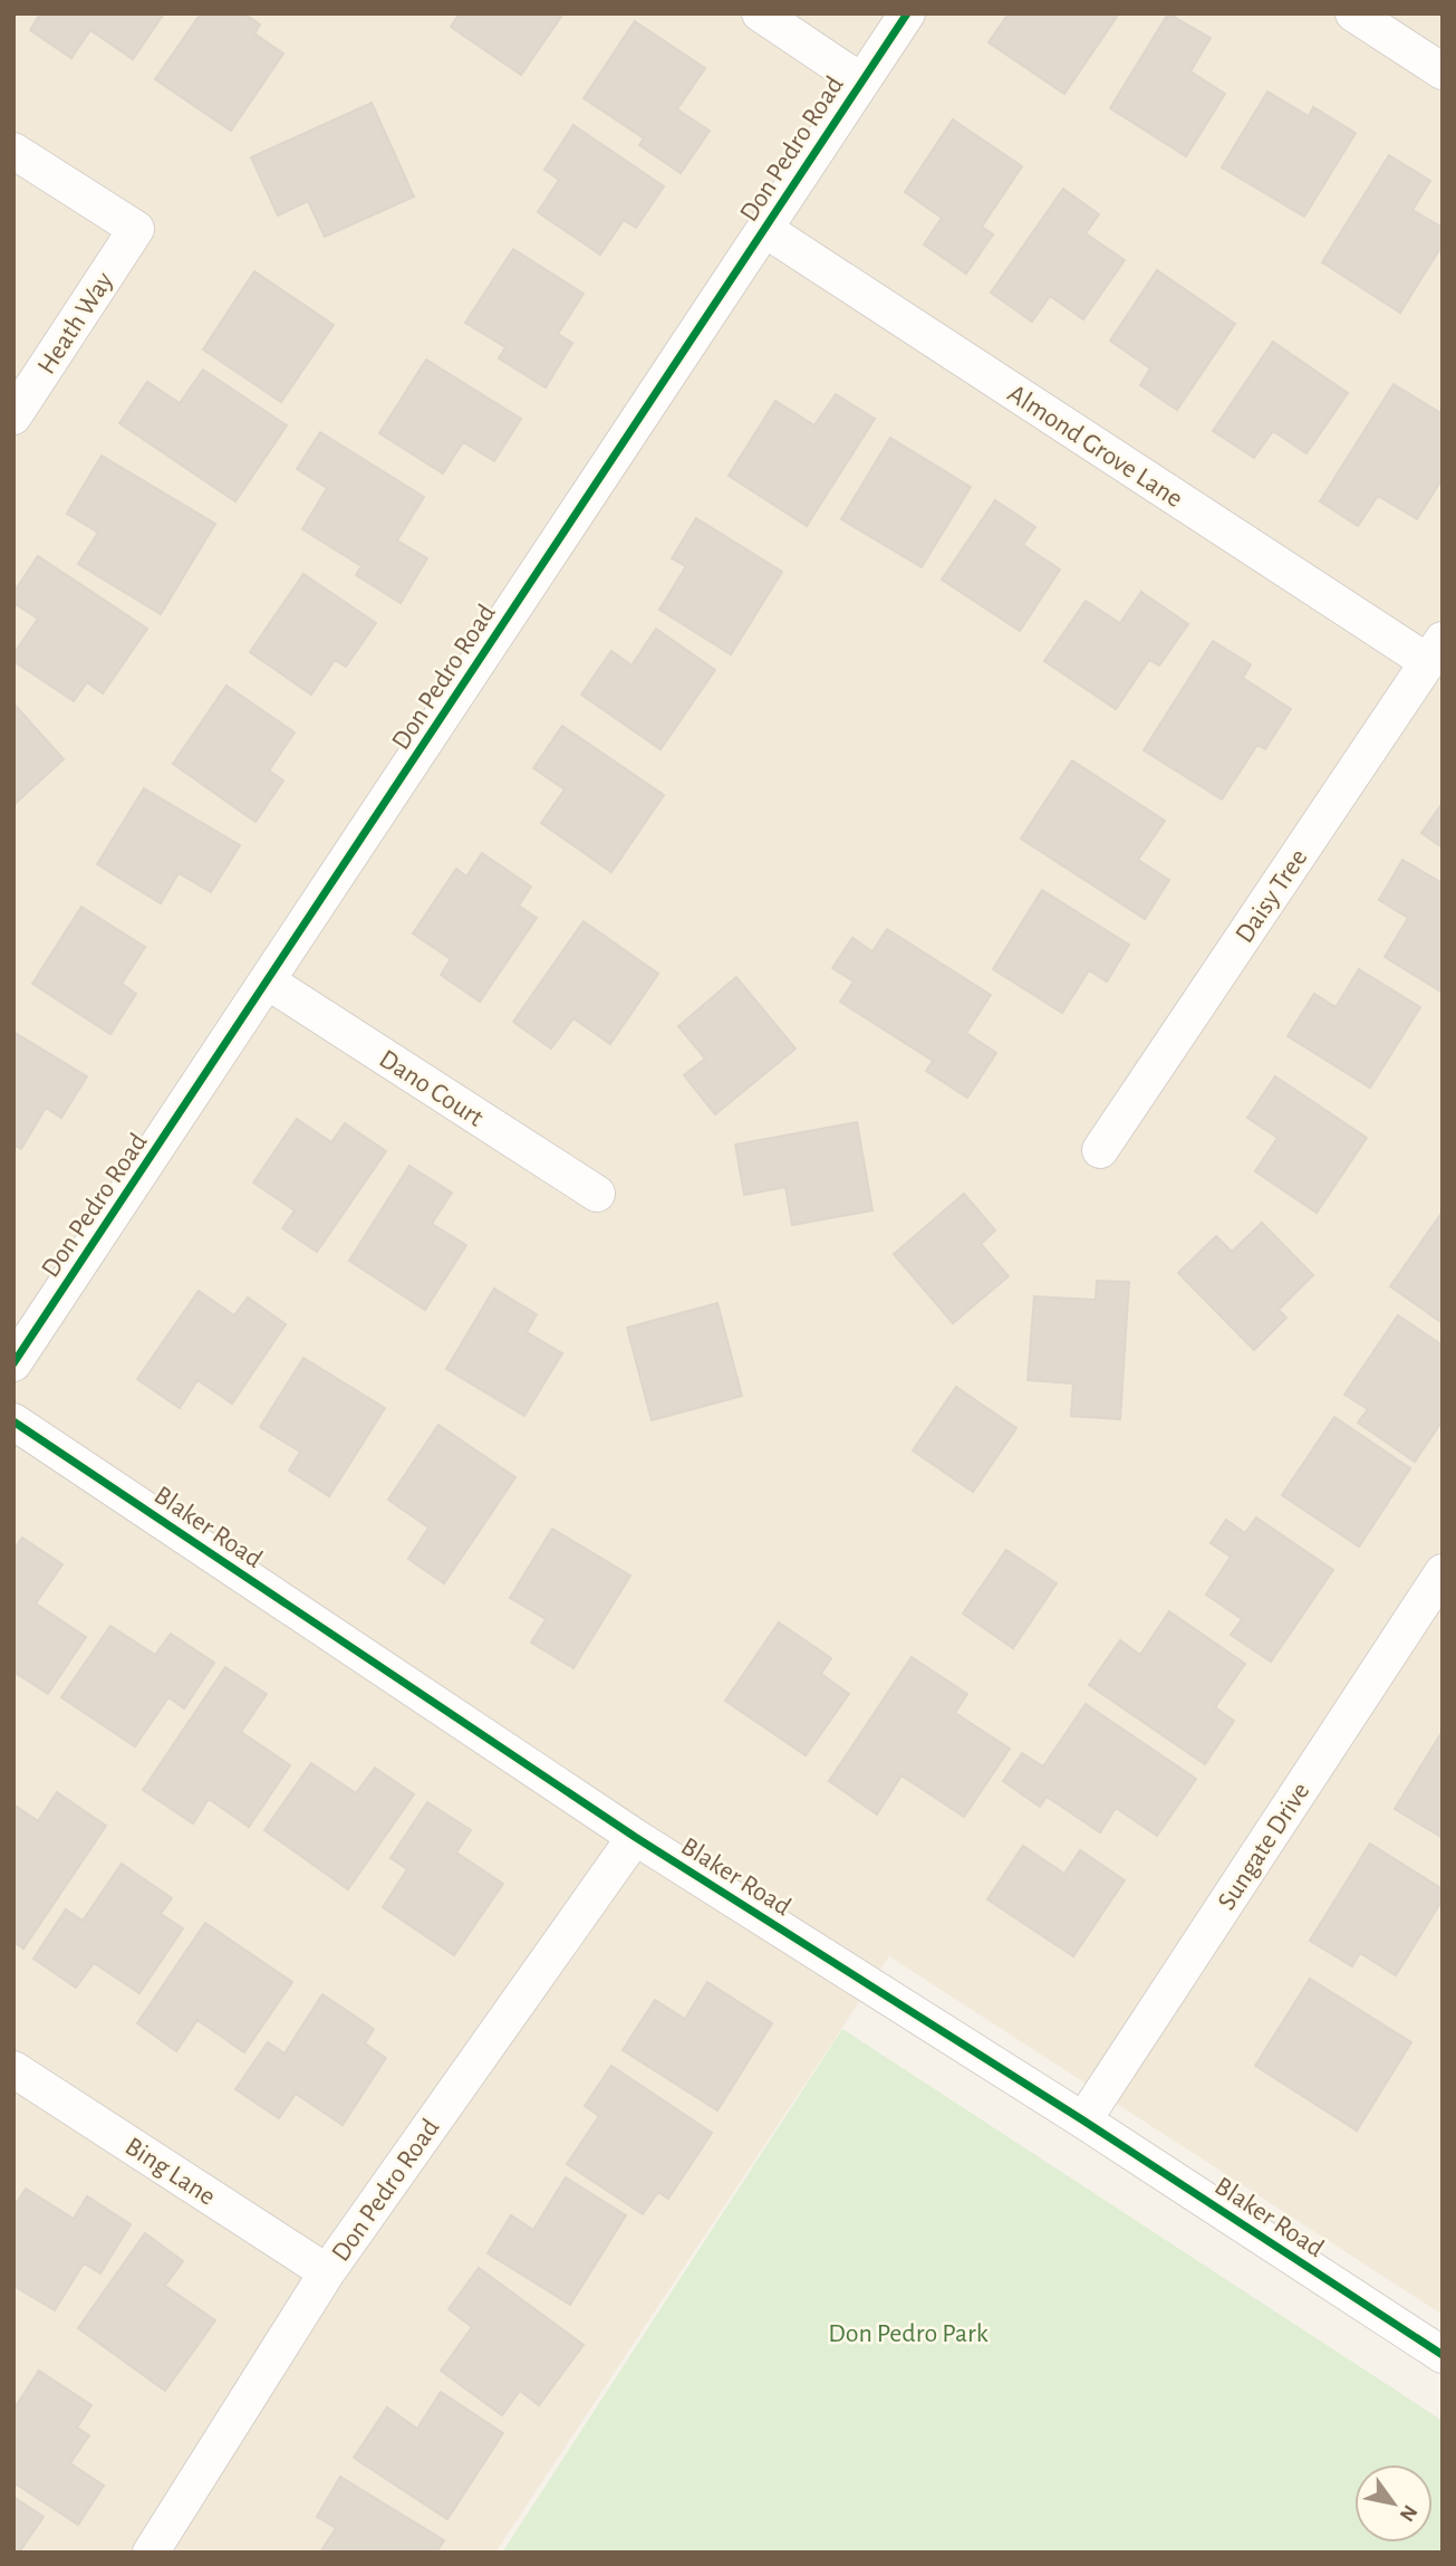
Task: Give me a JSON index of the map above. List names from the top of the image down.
{
  "streets": {
    "street": [
      "Don Pedro Road",
      "Heath Way",
      "Almond Grove Lane",
      "Daisy Tree",
      "Dano Court",
      "Blaker Road",
      "Sungate Drive",
      "Bing Lane"
    ]
  },
  "crossings": [
    ["Don Pedro Road", "Almond Grove Lane"],
    ["Don Pedro Road", "Dano Court"],
    ["Don Pedro Road", "Blaker Road"],
    ["Don Pedro Road", "Bing Lane"],
    ["Almond Grove Lane", "Daisy Tree"],
    ["Blaker Road", "Sungate Drive"]
  ],
  "parks": ["Don Pedro Park"],
  "north": "bottom right"
}
